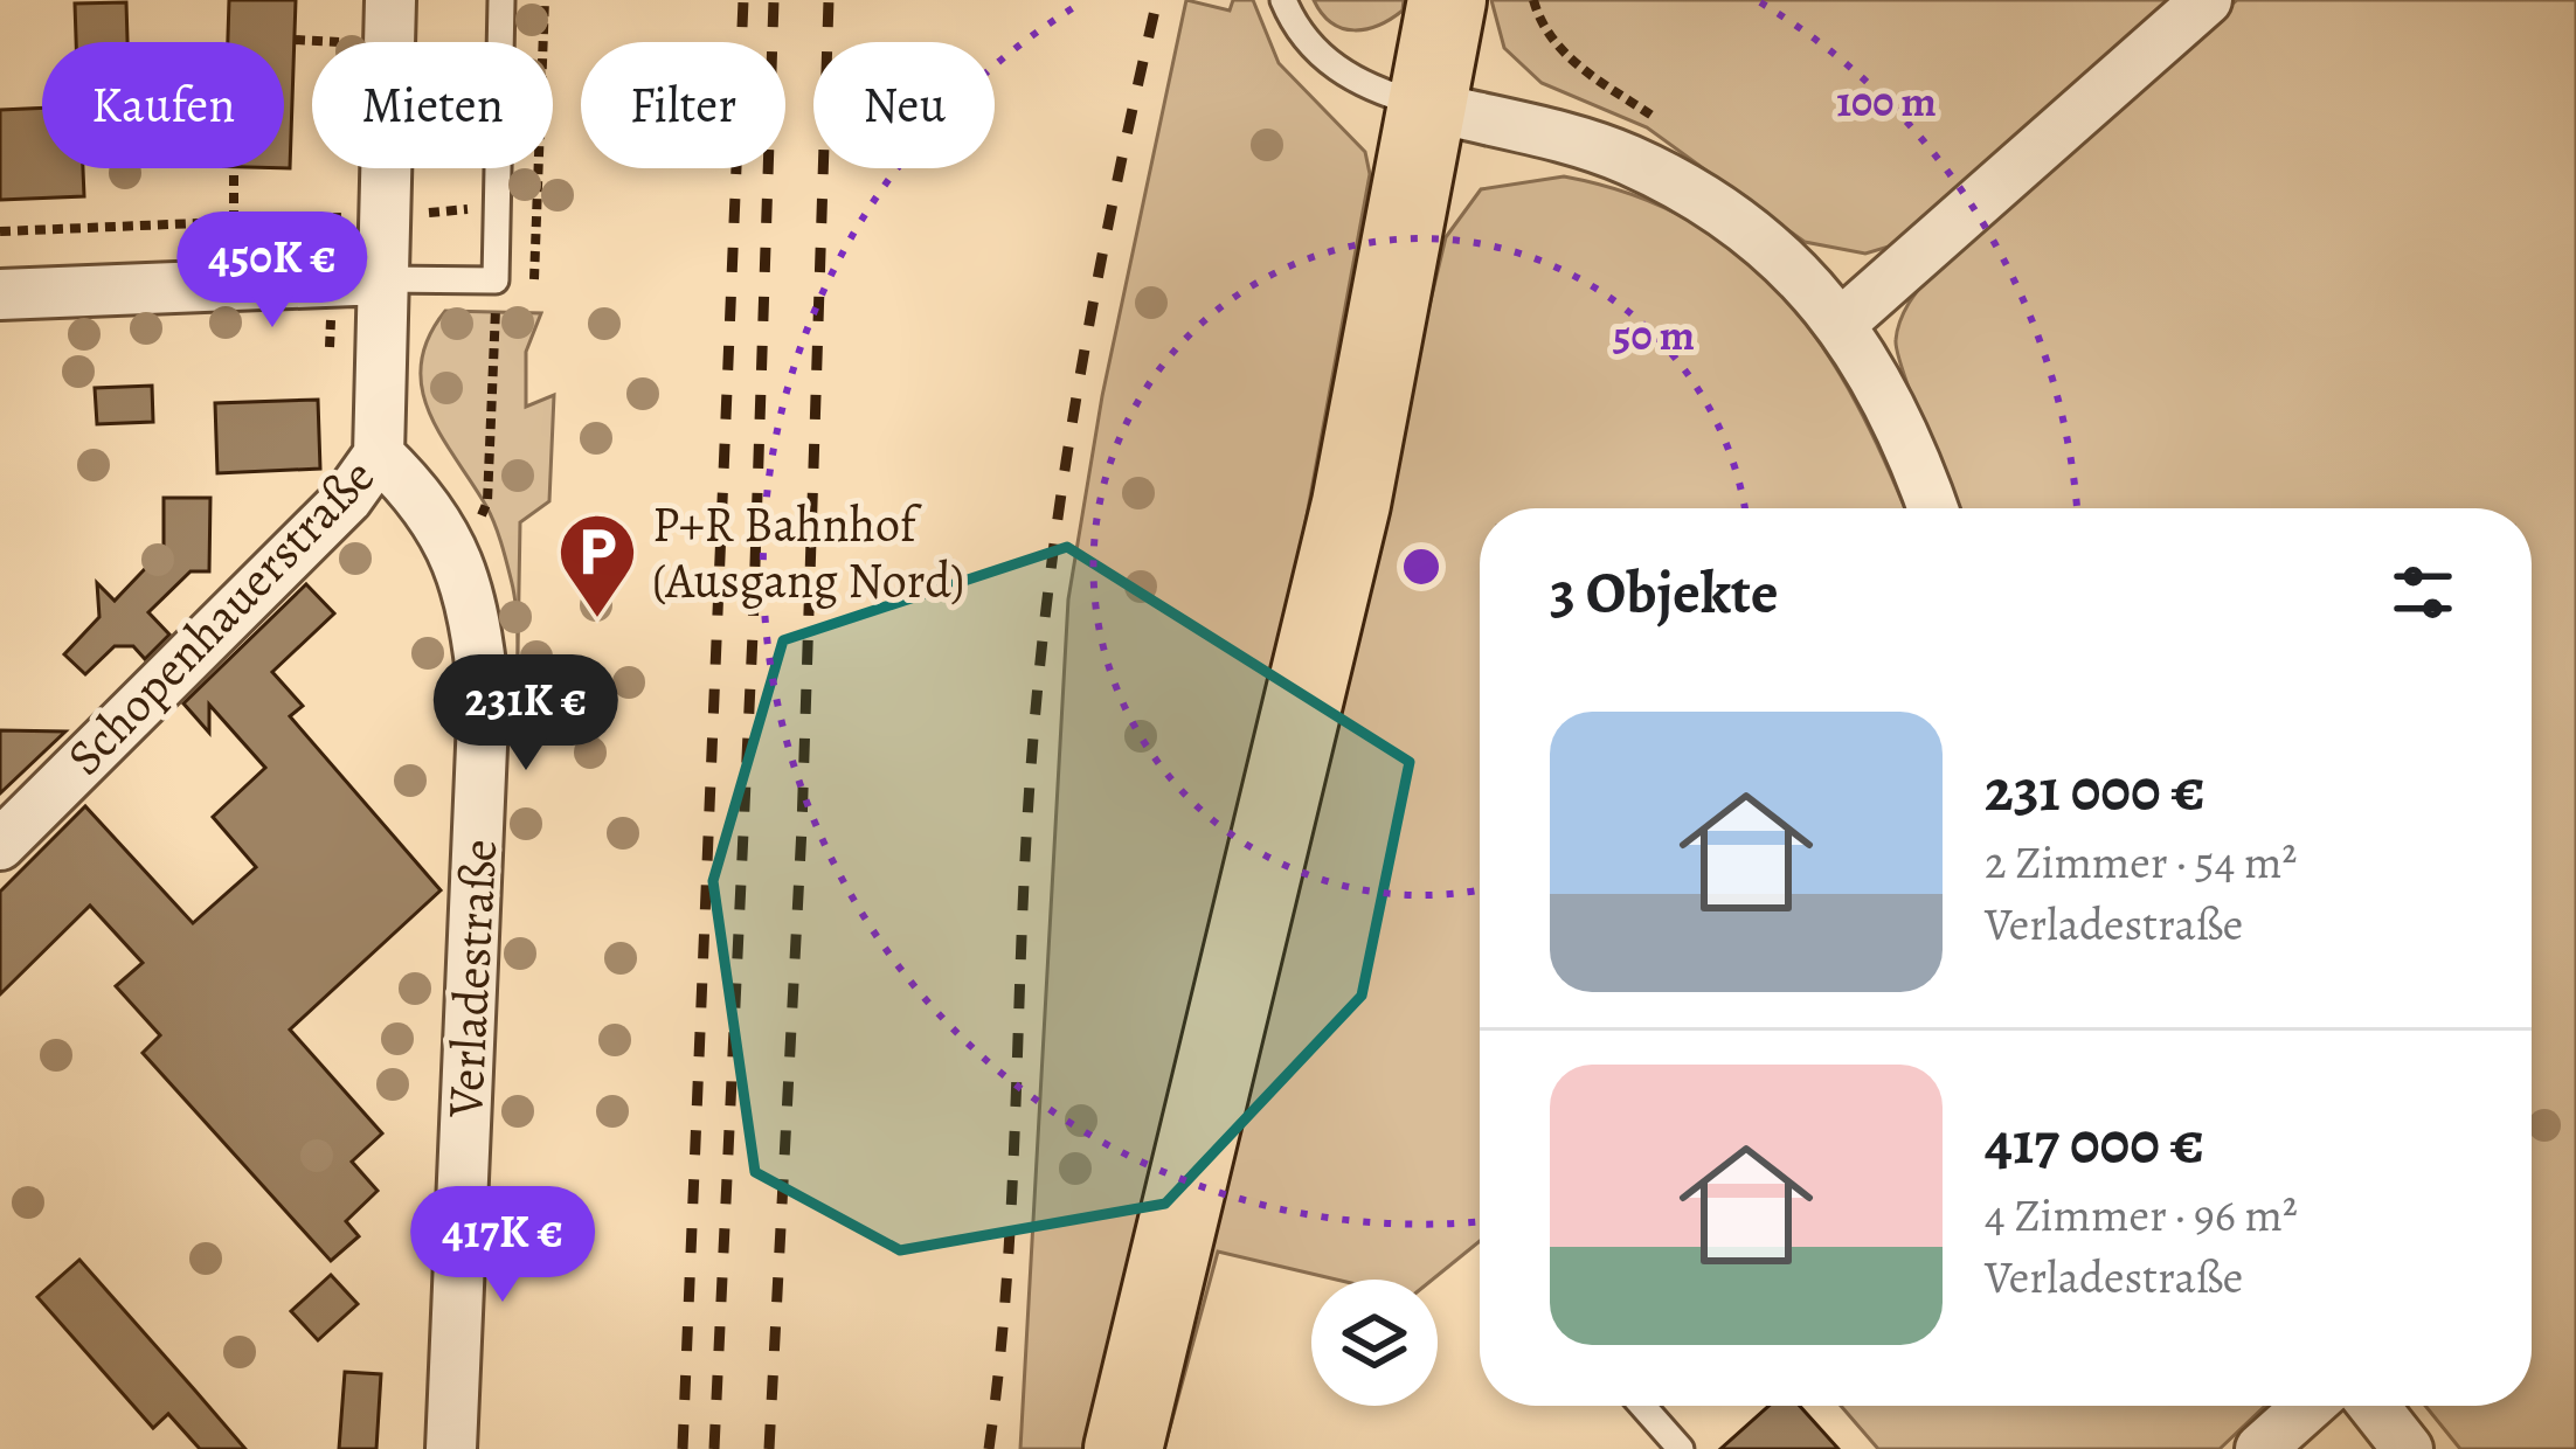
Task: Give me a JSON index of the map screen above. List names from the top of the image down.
{
  "streets": {
    "street": ["Schopenhauerstraße", "Verladestraße"]
  },
  "crossings": [
    ["Schopenhauerstraße", "Verladestraße"]
  ],
  "places": {
    "parking": ["P+R Bahnhof (Ausgang Nord)"]
  },
  "page": {
    "chip": [
      "Kaufen",
      "Mieten",
      "Filter",
      "Neu"
    ],
    "price": ["450K €", "231K €", "417K €"],
    "heading": "3 Objekte",
    "list": [
      {
        "name": "231 000 €",
        "note": "2 Zimmer · 54 m² · Verladestraße"
      },
      {
        "name": "417 000 €",
        "note": "4 Zimmer · 96 m² · Verladestraße"
      }
    ]
  },
  "rings": ["100 m", "50 m"]
}
